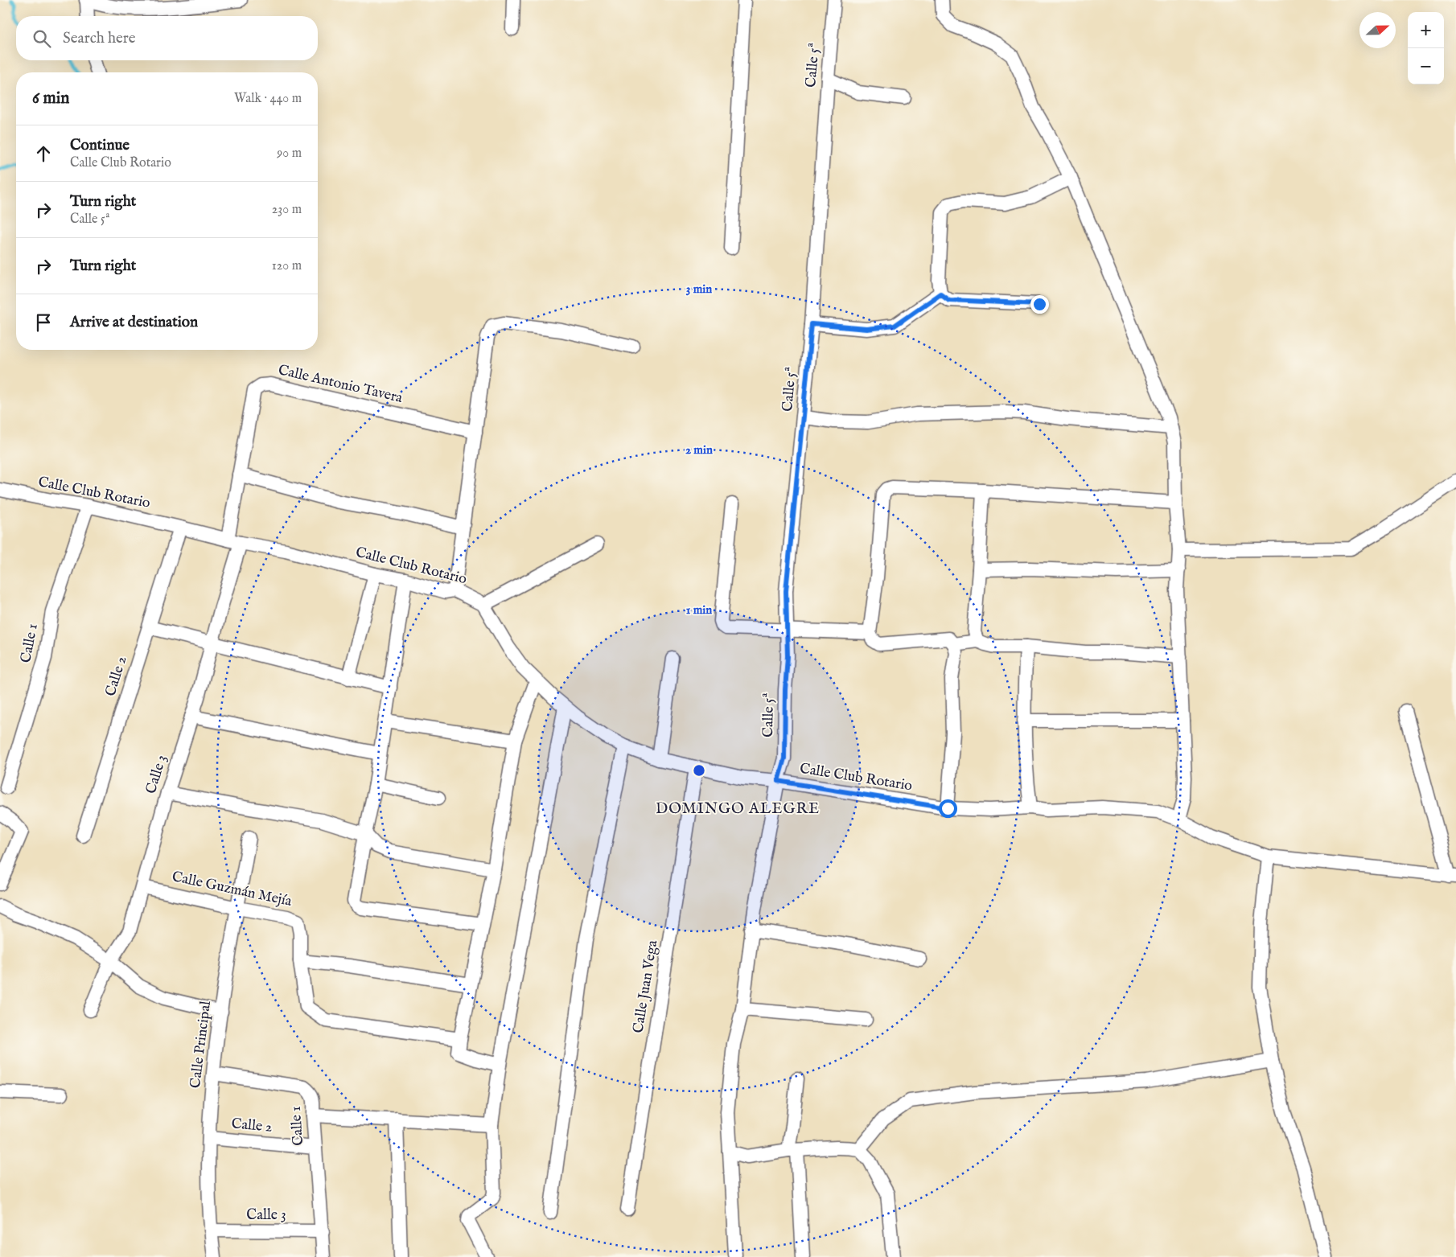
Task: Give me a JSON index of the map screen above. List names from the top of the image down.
{
  "streets": {
    "street": [
      "Calle 5ª",
      "Calle Antonio Tavera",
      "Calle Club Rotario",
      "Calle 1",
      "Calle 2",
      "Calle 3",
      "Calle Guzmán Mejía",
      "Calle Juan Vega",
      "Calle Principal"
    ]
  },
  "crossings": [
    ["Calle 5ª", "Calle Club Rotario"],
    ["Calle Antonio Tavera", "Calle Club Rotario"],
    ["Calle Antonio Tavera", "Calle 3"],
    ["Calle Club Rotario", "Calle 1"],
    ["Calle Club Rotario", "Calle 2"],
    ["Calle Club Rotario", "Calle 3"],
    ["Calle Club Rotario", "Calle Juan Vega"],
    ["Calle 1", "Calle 2"],
    ["Calle 1", "Calle 3"],
    ["Calle 1", "Calle Principal"],
    ["Calle 2", "Calle Principal"],
    ["Calle 3", "Calle Guzmán Mejía"],
    ["Calle 3", "Calle Principal"],
    ["Calle Guzmán Mejía", "Calle Principal"]
  ],
  "districts": ["DOMINGO ALEGRE"],
  "north": "right",
  "page": {
    "map_buttons": ["+", "−"],
    "search": "Search here",
    "heading": ["6 min", "Walk · 440 m"],
    "list": [
      ["Continue", "Calle Club Rotario", "90 m"],
      ["Turn right", "Calle 5ª", "230 m"],
      ["Turn right", "120 m"],
      "Arrive at destination"
    ]
  },
  "rings": ["3 min", "2 min", "1 min"]
}
